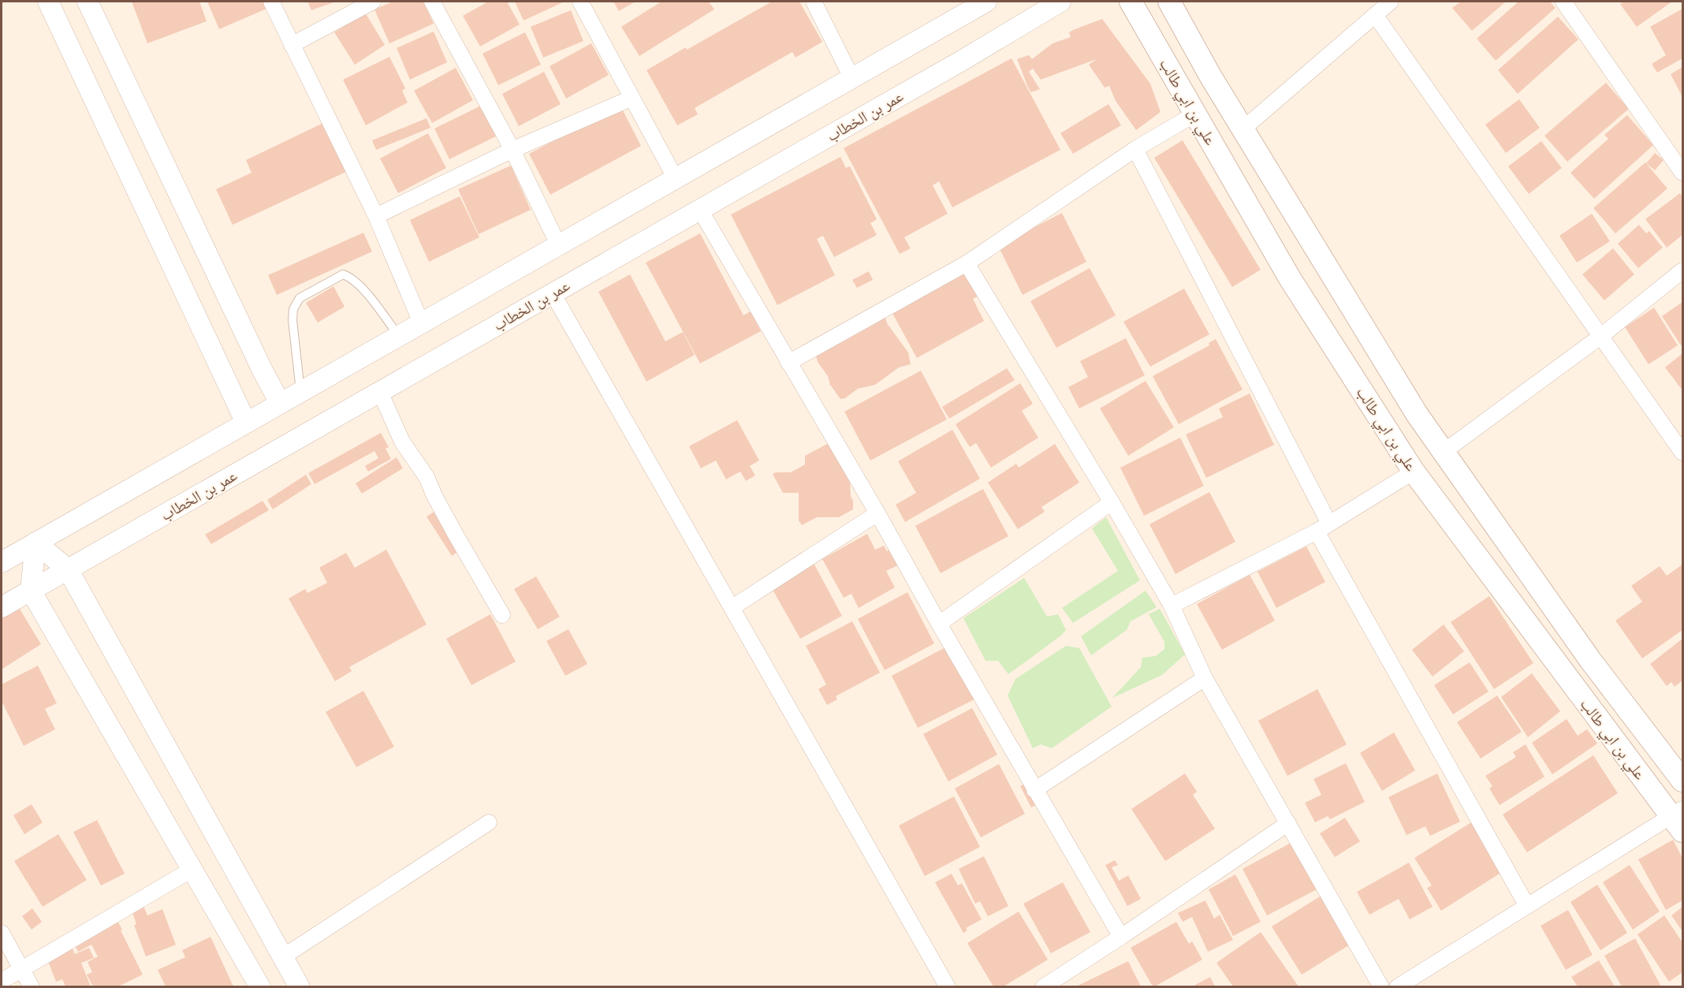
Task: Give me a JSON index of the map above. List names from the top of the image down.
{
  "streets": {
    "main road": ["علي بن ابي طالب"],
    "street": ["عمر بن الخطاب"]
  }
}
